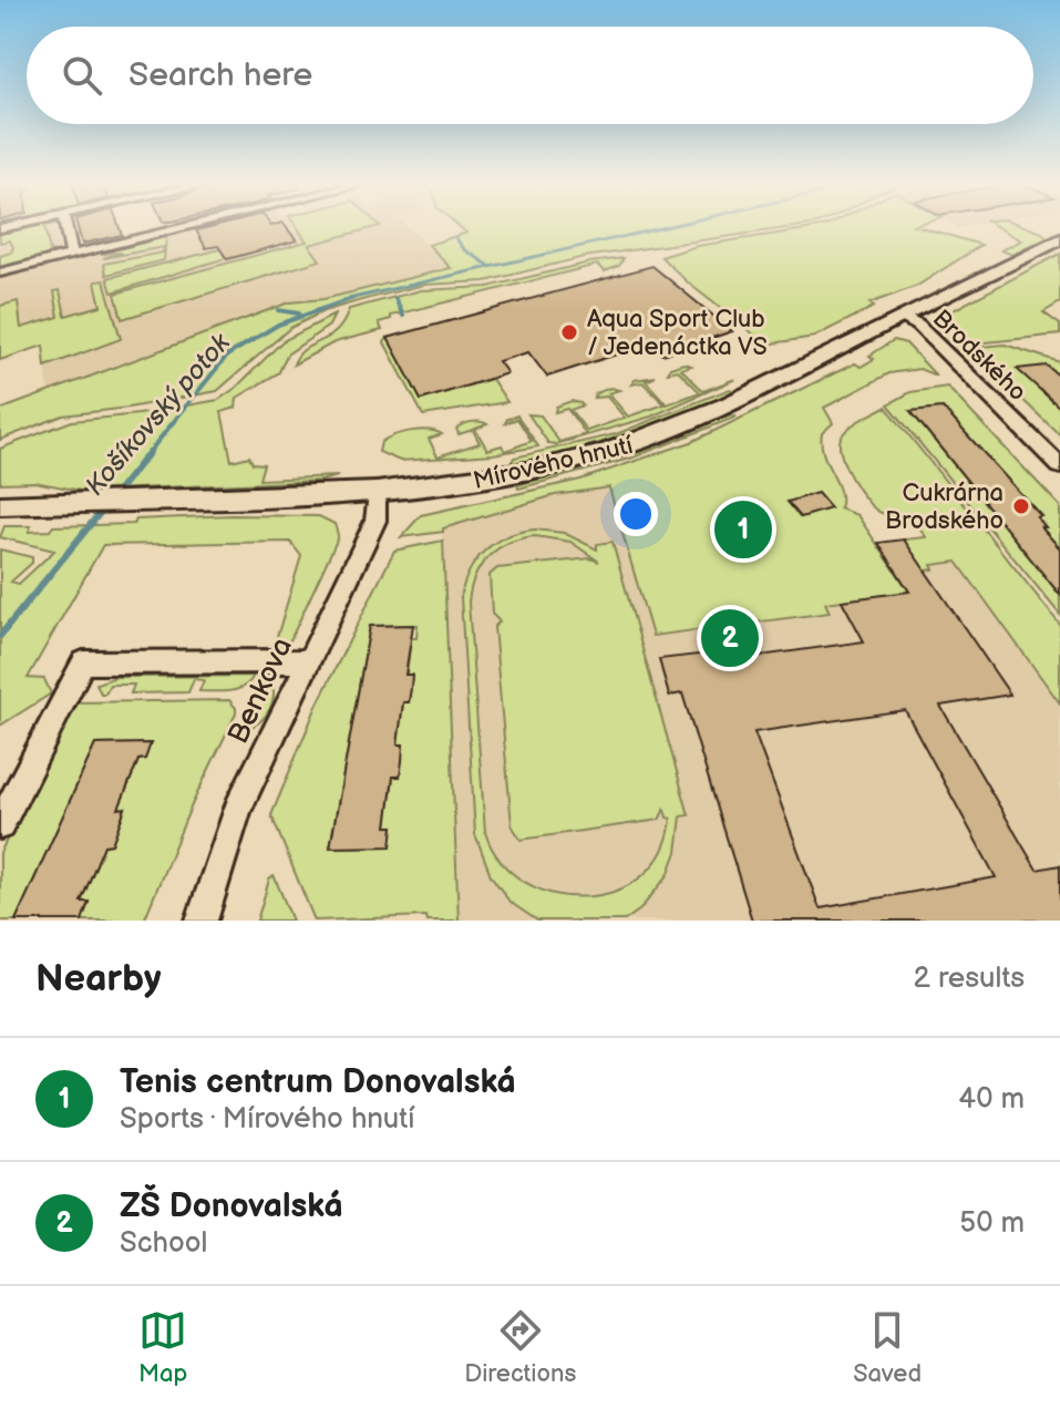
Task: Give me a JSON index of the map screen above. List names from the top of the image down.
{
  "streets": {
    "main road": ["Mírového hnutí"],
    "street": ["Brodského", "Benkova"]
  },
  "crossings": [
    ["Brodského", "Mírového hnutí"],
    ["Mírového hnutí", "Benkova"]
  ],
  "water": ["Košíkovský potok"],
  "places": ["Aqua Sport Club / Jedenáctka VS", "Cukrárna Brodského"],
  "page": {
    "search": "Search here",
    "pins": ["1", "2"],
    "heading": ["Nearby", "2 results"],
    "list": [
      {
        "mark": "1",
        "name": "Tenis centrum Donovalská",
        "note": "Sports · Mírového hnutí",
        "value": "40 m"
      },
      {
        "mark": "2",
        "name": "ZŠ Donovalská",
        "note": "School",
        "value": "50 m"
      }
    ],
    "nav": ["Map", "Directions", "Saved"]
  }
}
